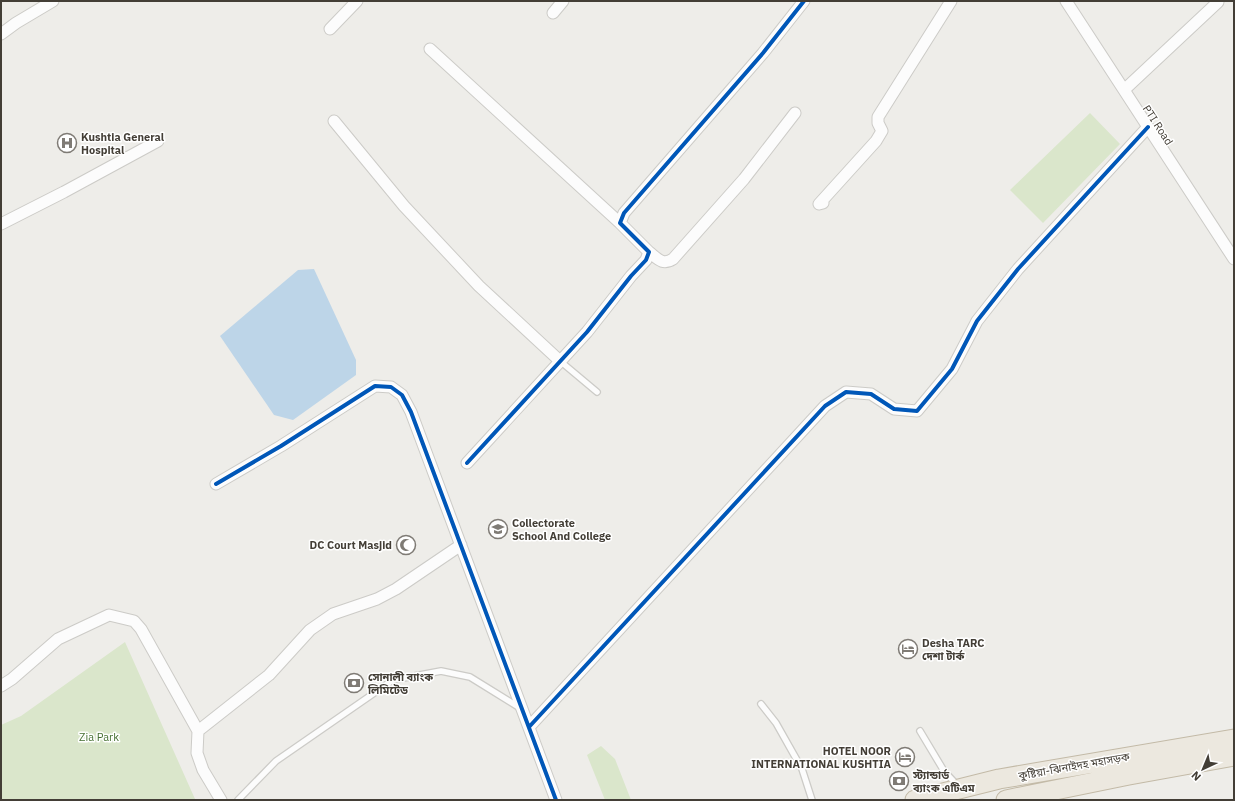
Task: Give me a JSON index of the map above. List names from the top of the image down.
{
  "streets": {
    "highway": ["কুষ্টিয়া-ঝিনাইদহ মহাসড়ক"],
    "street": ["PTI Road"]
  },
  "parks": ["Zia Park"],
  "places": {
    "hospital": ["Kushtia General Hospital"],
    "school or university": ["Collectorate School And College"],
    "mosque": ["DC Court Masjid"],
    "hotel": ["Desha TARC দেশা টার্ক", "HOTEL NOOR INTERNATIONAL KUSHTIA"],
    "bank": ["সোনালী ব্যাংক লিমিটেড", "স্ট্যান্ডার্ড ব্যাংক এটিএম"]
  },
  "north": "bottom left"
}
